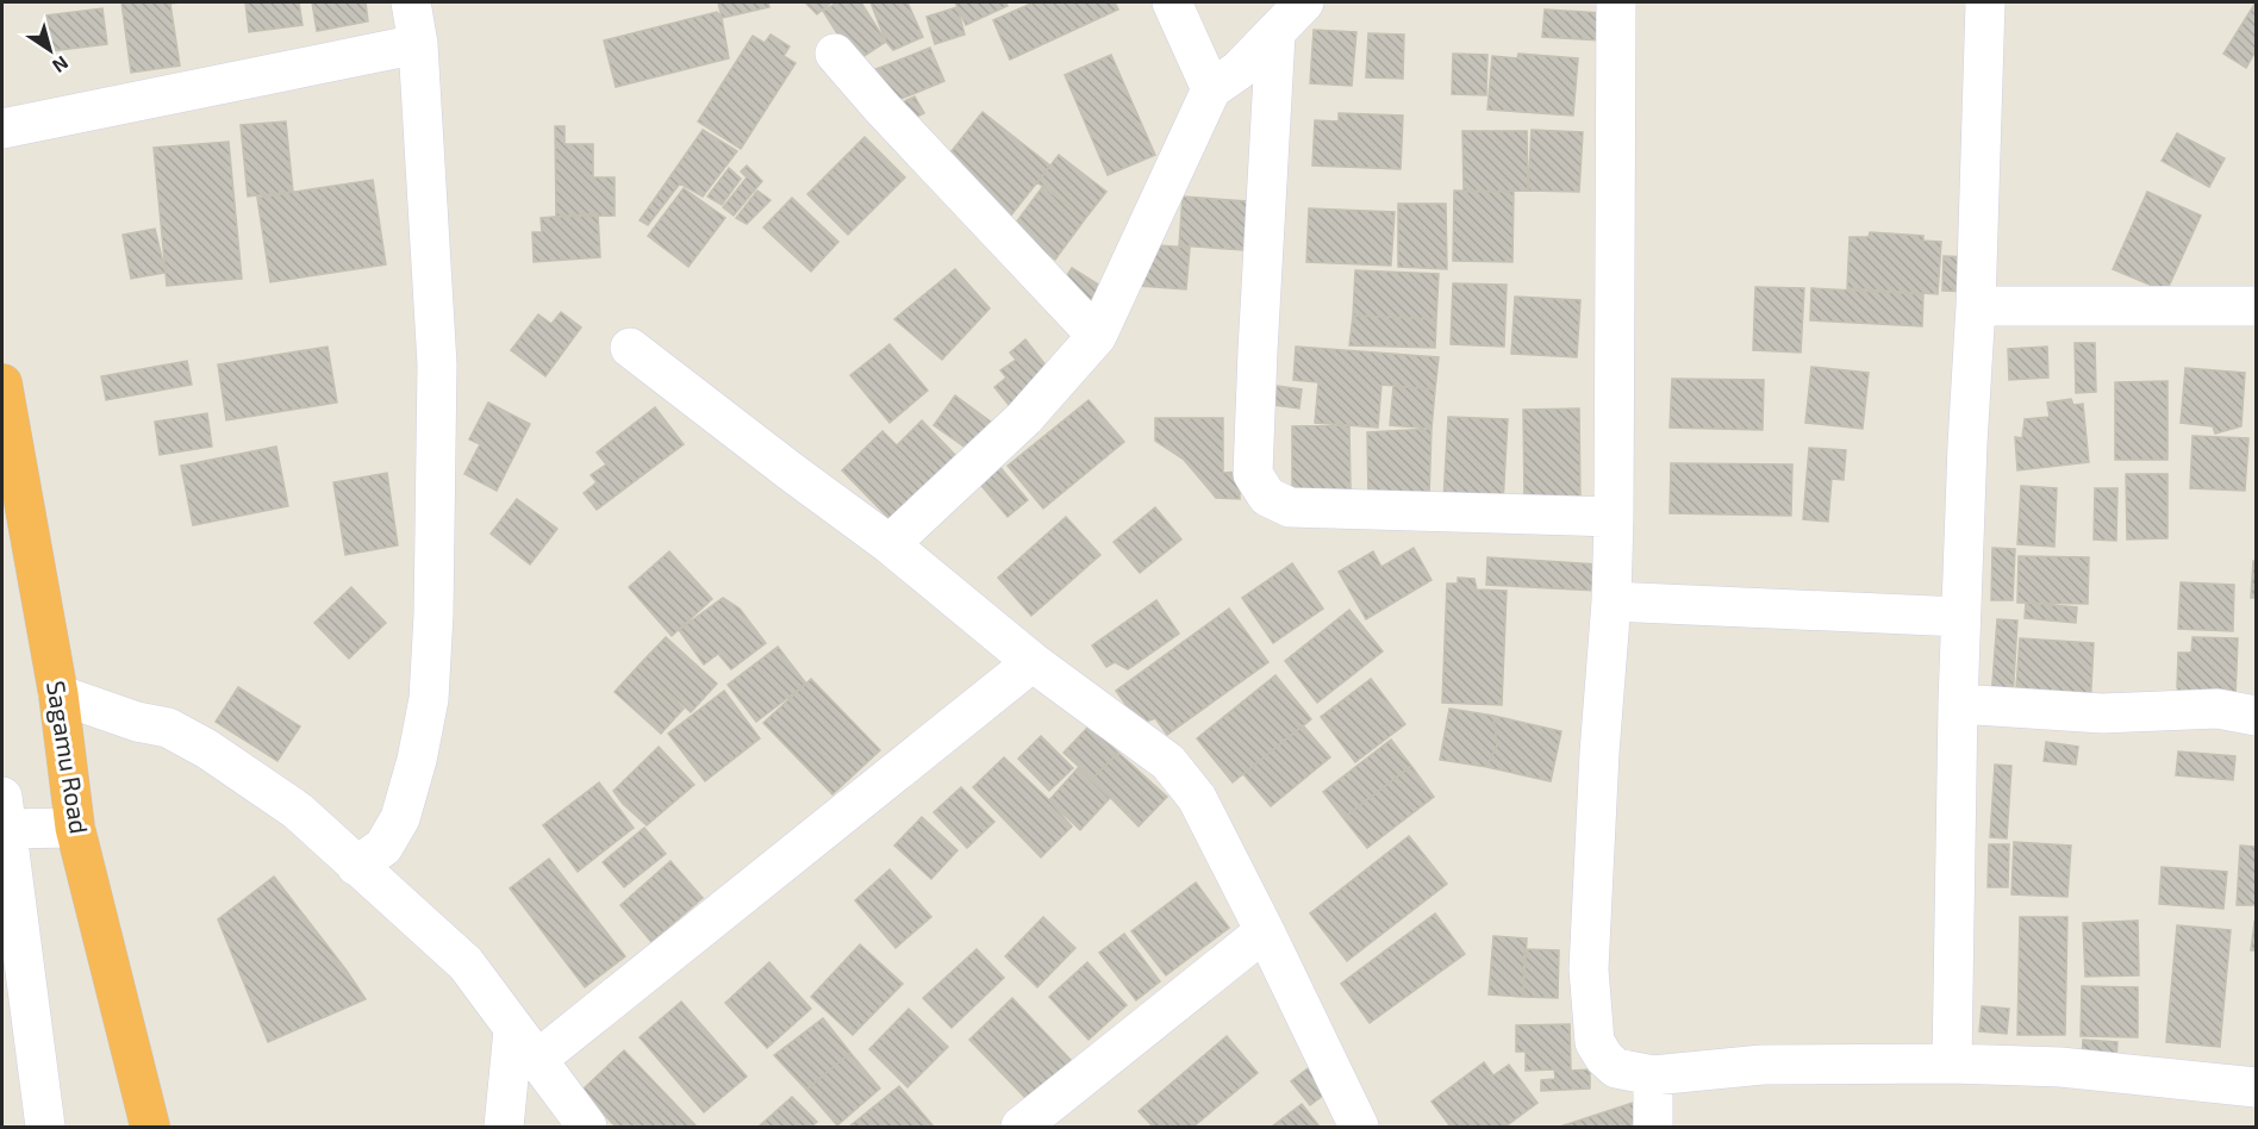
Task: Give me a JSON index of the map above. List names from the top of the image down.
{
  "streets": {
    "highway": ["Sagamu Road"]
  },
  "north": "bottom right"
}
